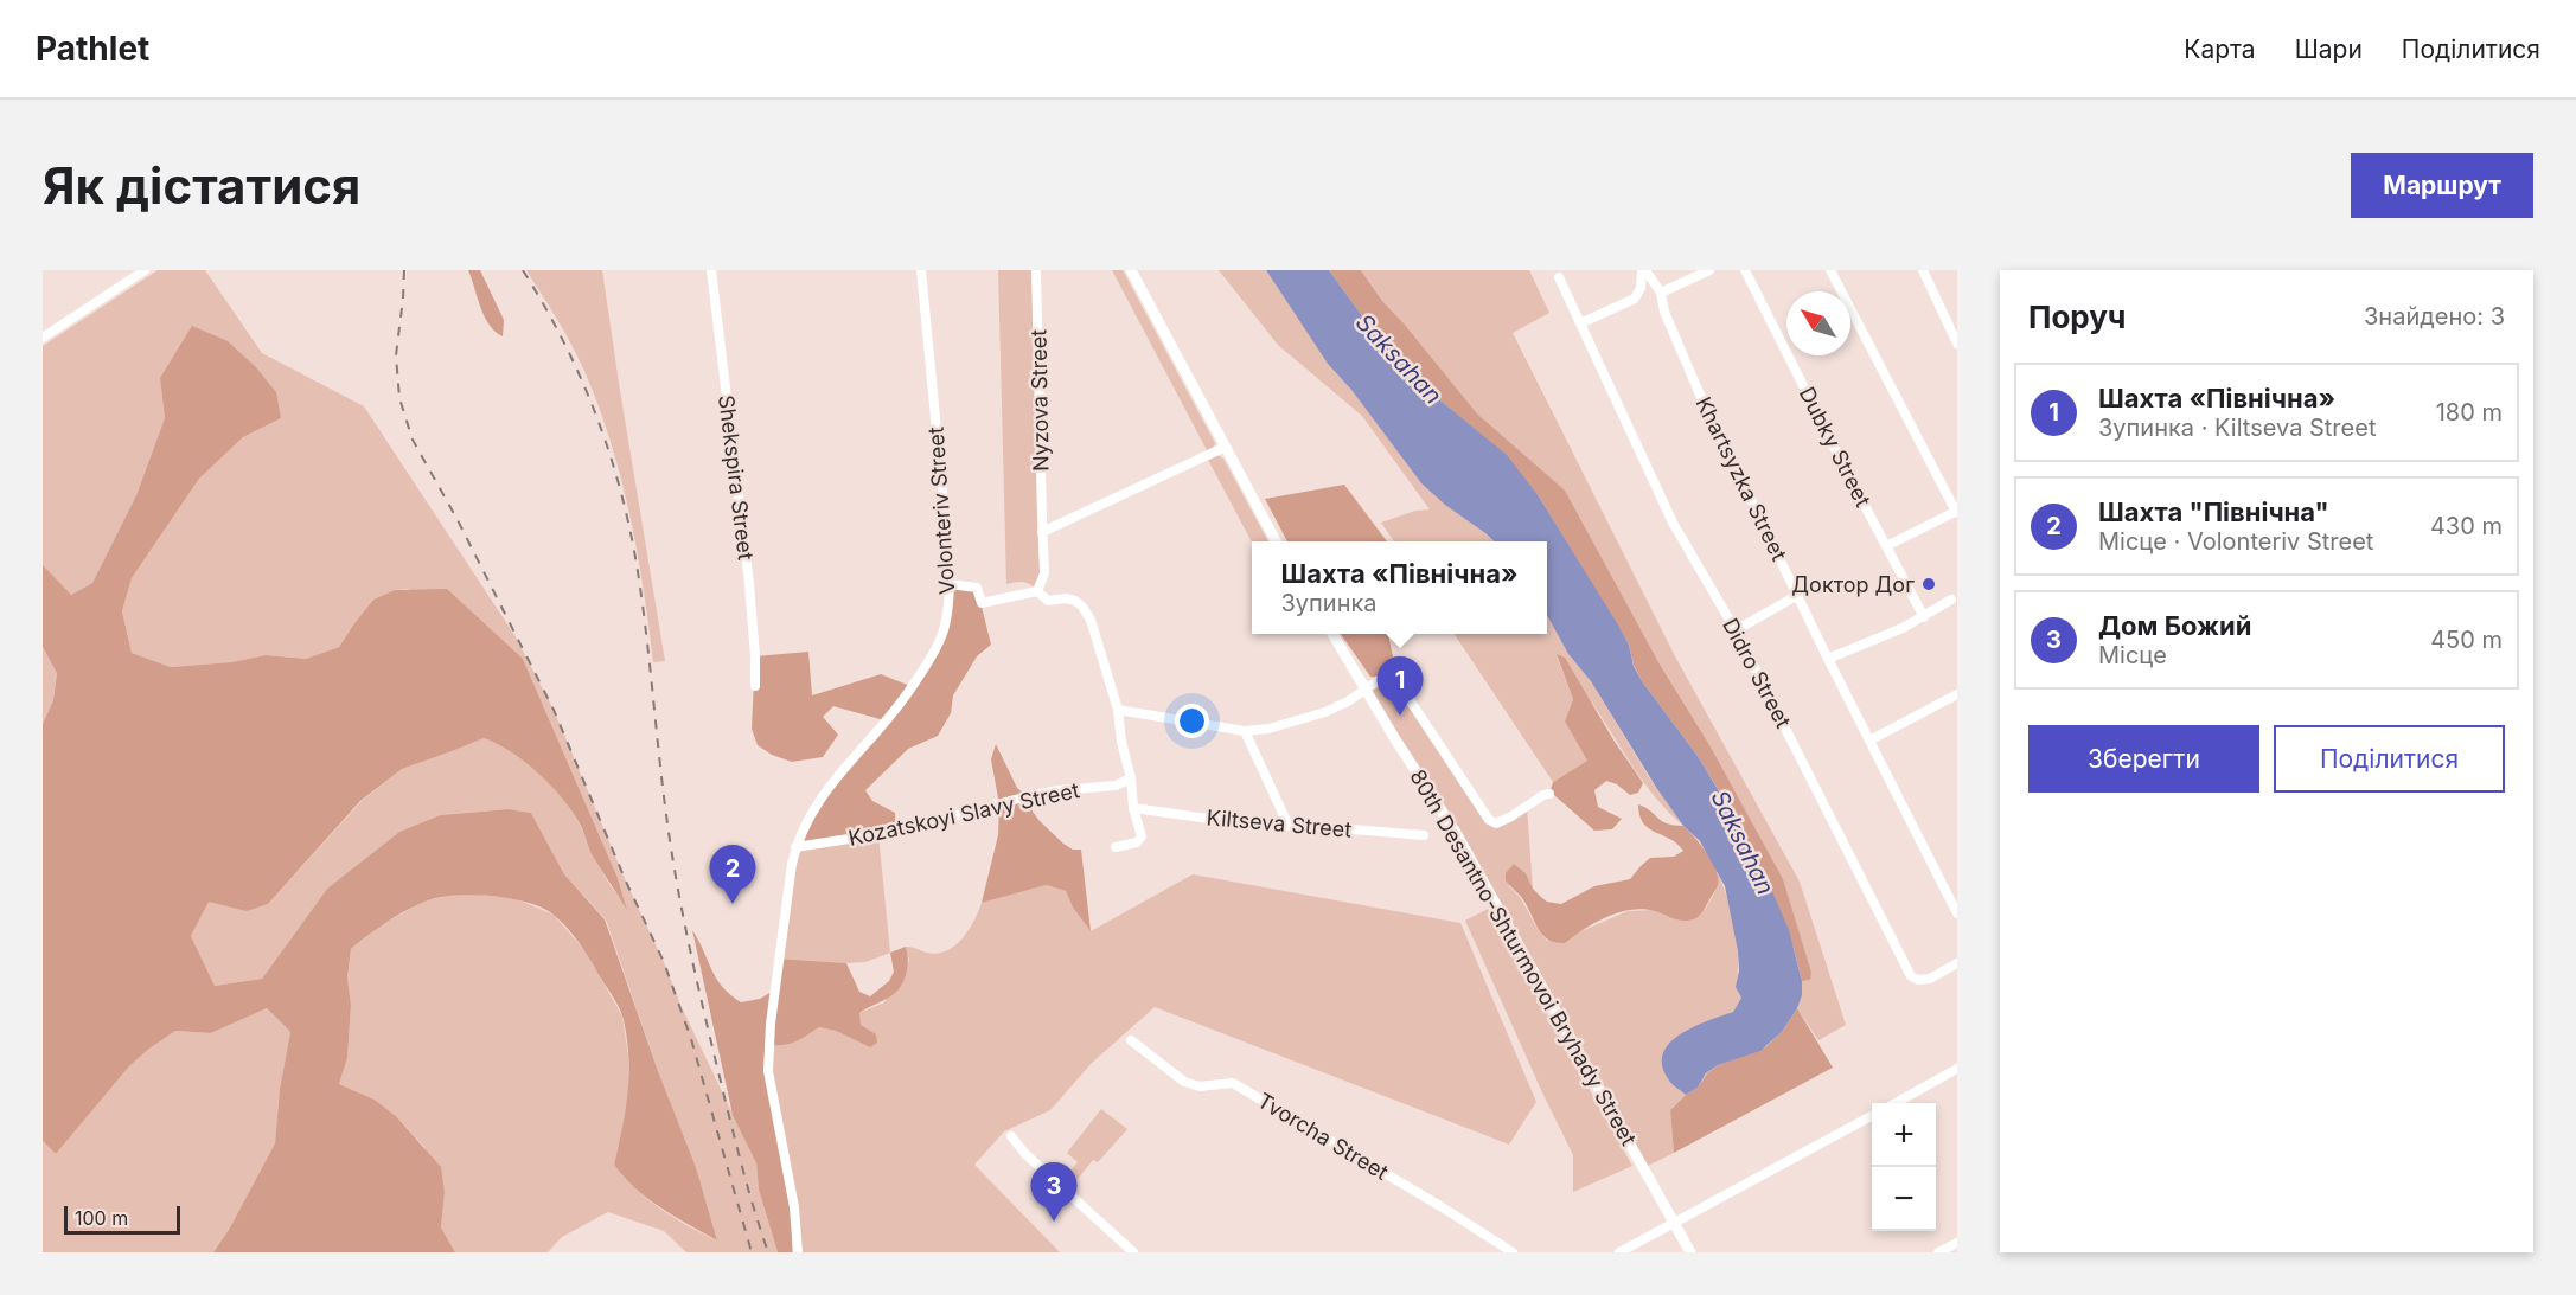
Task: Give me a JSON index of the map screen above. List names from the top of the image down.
{
  "streets": {
    "street": [
      "Nyzova Street",
      "Dubky Street",
      "Shekspira Street",
      "Khartsyzka Street",
      "Volonteriv Street",
      "Didro Street",
      "Kozatskoyi Slavy Street",
      "Kiltseva Street",
      "80th Desantno-Shturmovoi Bryhady Street",
      "Tvorcha Street"
    ]
  },
  "crossings": [
    ["Volonteriv Street", "Kozatskoyi Slavy Street"]
  ],
  "water": ["Saksahan"],
  "places": ["Доктор Дог"],
  "scale_bar": "100 m",
  "north": "top left",
  "page": {
    "header": "Pathlet",
    "nav": ["Карта", "Шари", "Поділитися"],
    "buttons": [
      "Маршрут",
      ["Зберегти", "Поділитися"]
    ],
    "title": "Як дістатися",
    "heading": ["Поруч", "Знайдено: 3"],
    "list": [
      {
        "mark": "1",
        "name": "Шахта «Північна»",
        "note": "Зупинка · Kiltseva Street",
        "value": "180 m"
      },
      {
        "mark": "2",
        "name": "Шахта \"Північна\"",
        "note": "Місце · Volonteriv Street",
        "value": "430 m"
      },
      {
        "mark": "3",
        "name": "Дом Божий",
        "note": "Місце",
        "value": "450 m"
      }
    ],
    "popup": ["Шахта «Північна»", "Зупинка"],
    "pins": ["1", "2", "3"],
    "map_buttons": ["+", "−"],
    "scale": "100 m"
  }
}
